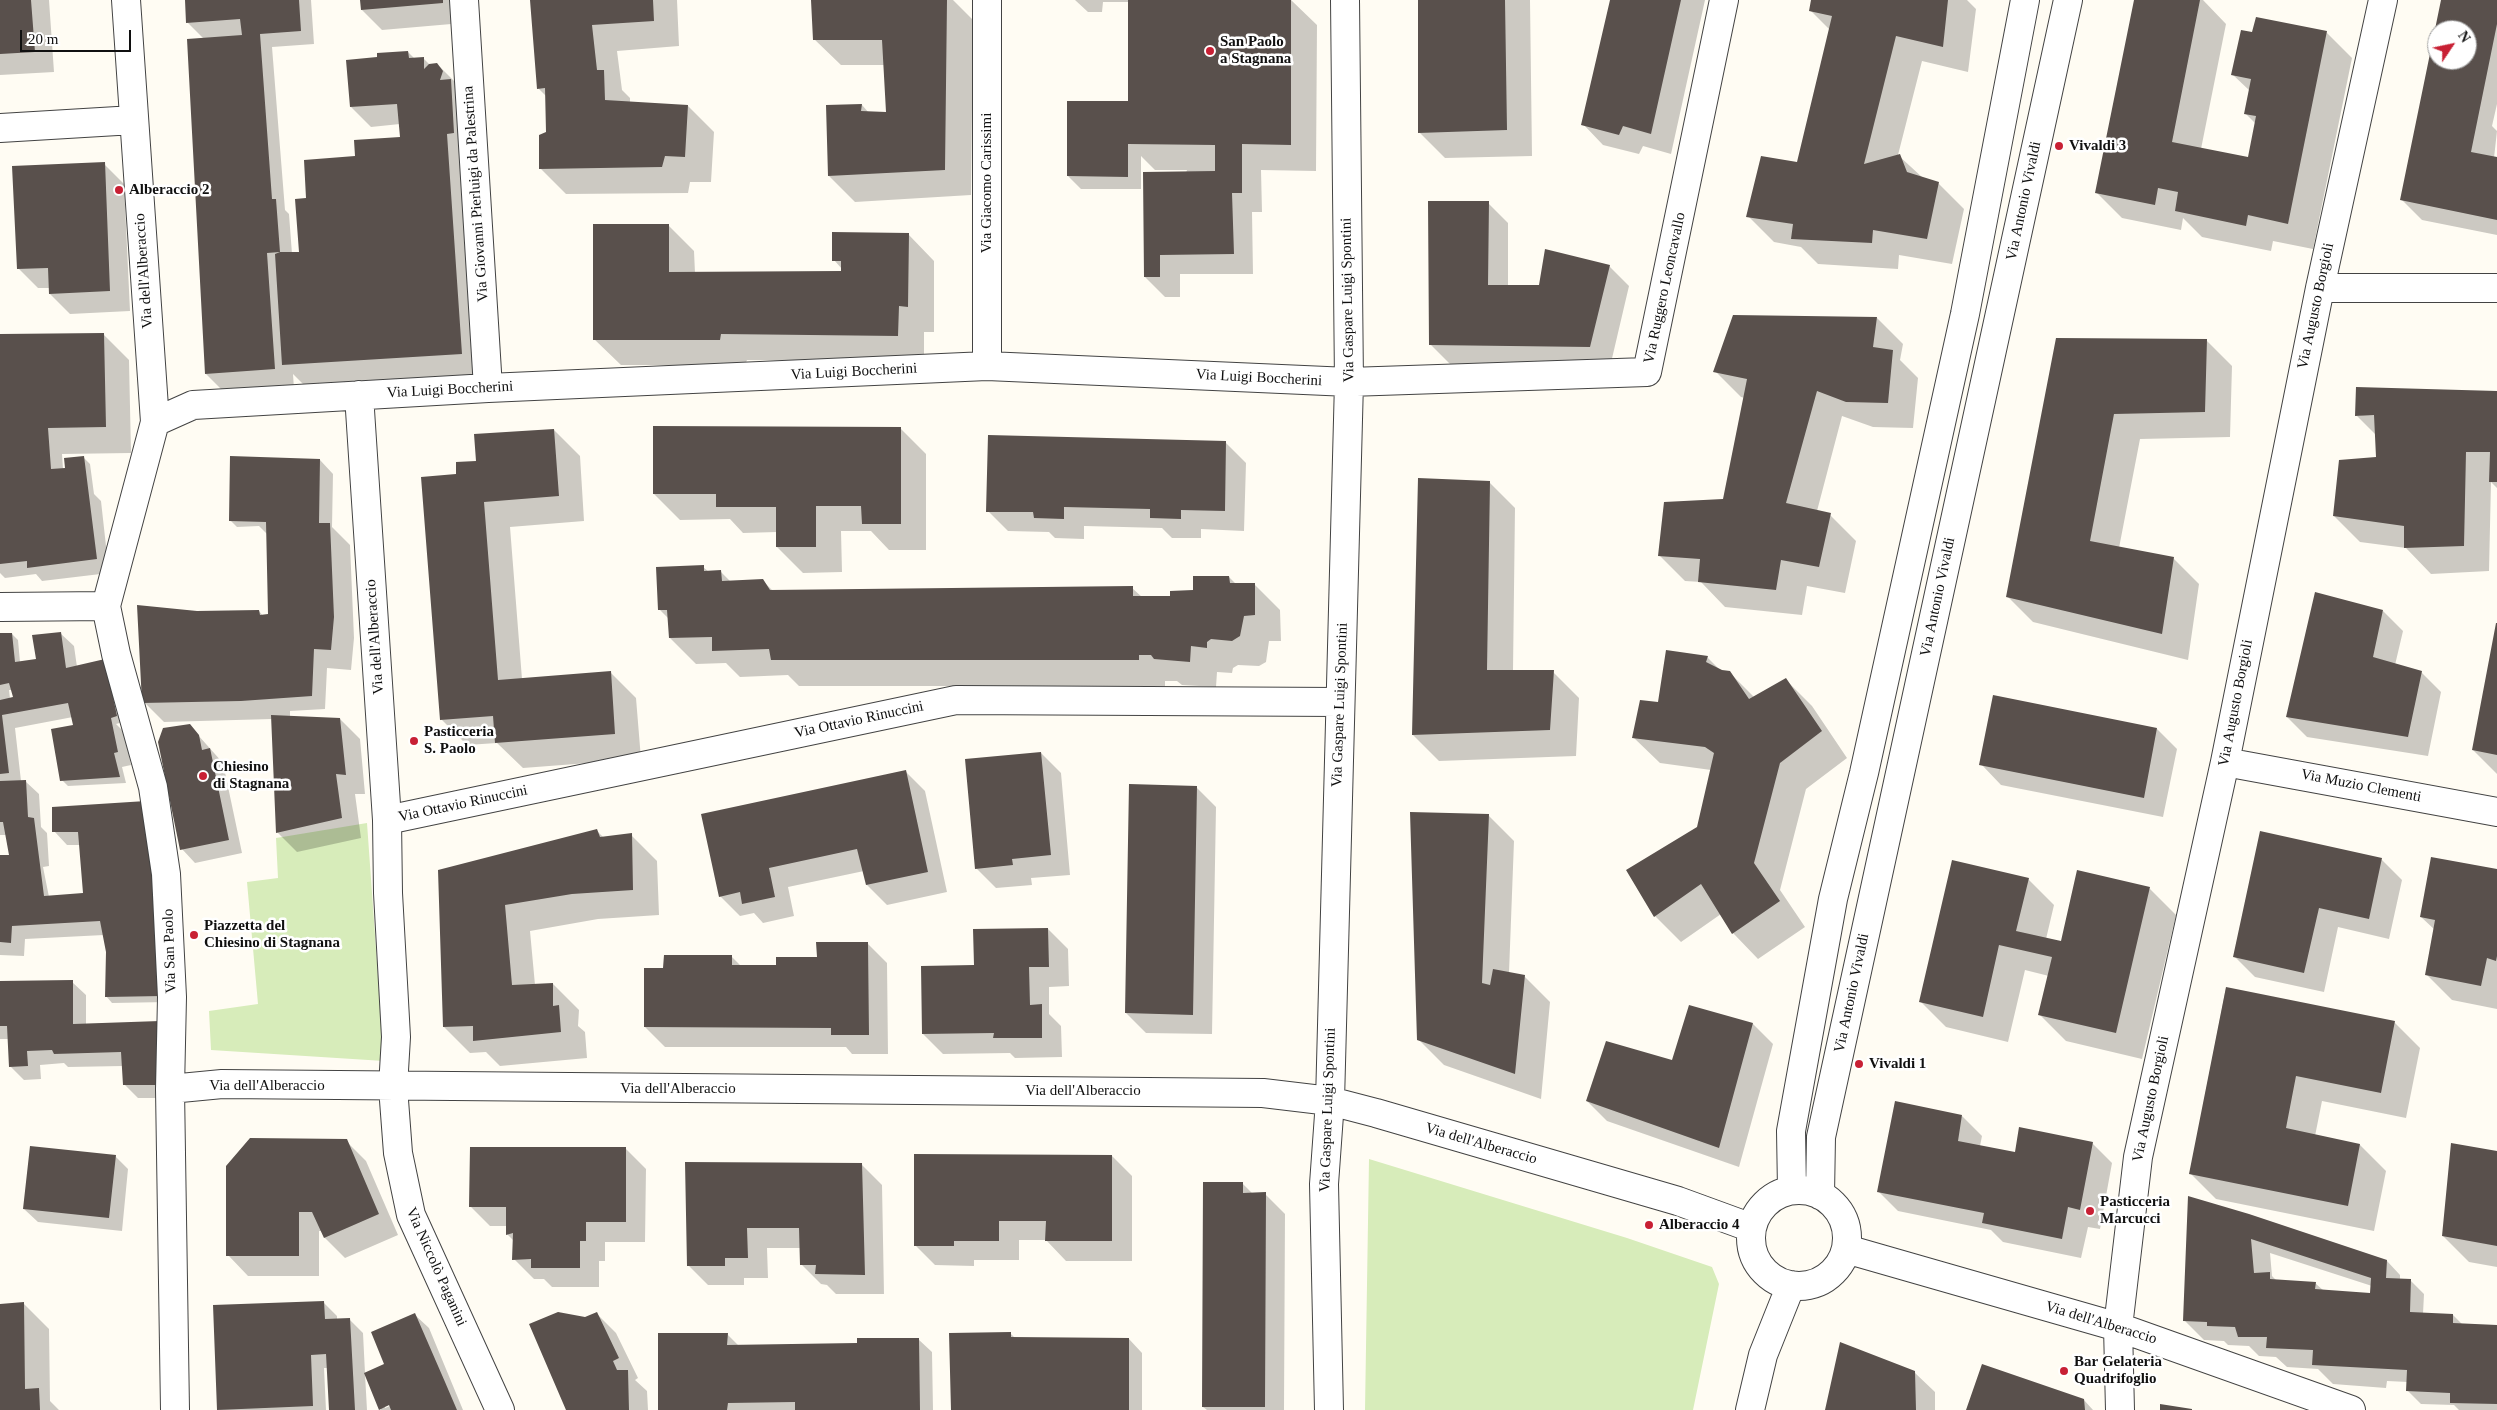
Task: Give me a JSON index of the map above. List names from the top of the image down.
{
  "streets": {
    "street": [
      "Via Giacomo Carissimi",
      "Via Giovanni Pierluigi da Palestrina",
      "Via Antonio Vivaldi",
      "Via dell'Alberaccio",
      "Via Ruggero Leoncavallo",
      "Via Gaspare Luigi Spontini",
      "Via Augusto Borgioli",
      "Via Luigi Boccherini",
      "Via Ottavio Rinuccini",
      "Via Muzio Clementi",
      "Via San Paolo",
      "Via Niccolò Paganini"
    ]
  },
  "crossings": [
    ["Via Giacomo Carissimi", "Via Luigi Boccherini"],
    ["Via Giovanni Pierluigi da Palestrina", "Via Luigi Boccherini"],
    ["Via Antonio Vivaldi", "Via dell'Alberaccio"],
    ["Via dell'Alberaccio", "Via Gaspare Luigi Spontini"],
    ["Via dell'Alberaccio", "Via Augusto Borgioli"],
    ["Via dell'Alberaccio", "Via Luigi Boccherini"],
    ["Via dell'Alberaccio", "Via Ottavio Rinuccini"],
    ["Via dell'Alberaccio", "Via San Paolo"],
    ["Via dell'Alberaccio", "Via Niccolò Paganini"],
    ["Via Ruggero Leoncavallo", "Via Gaspare Luigi Spontini"],
    ["Via Ruggero Leoncavallo", "Via Luigi Boccherini"],
    ["Via Gaspare Luigi Spontini", "Via Luigi Boccherini"],
    ["Via Gaspare Luigi Spontini", "Via Ottavio Rinuccini"],
    ["Via Augusto Borgioli", "Via Muzio Clementi"]
  ],
  "places": [
    "San Paolo a Stagnana",
    "Vivaldi 3",
    "Alberaccio 2",
    "Pasticceria S. Paolo",
    "Chiesino di Stagnana",
    "Piazzetta del Chiesino di Stagnana",
    "Vivaldi 1",
    "Pasticceria Marcucci",
    "Alberaccio 4",
    "Bar Gelateria Quadrifoglio"
  ],
  "scale_bar": "20 m",
  "north": "top right"
}
